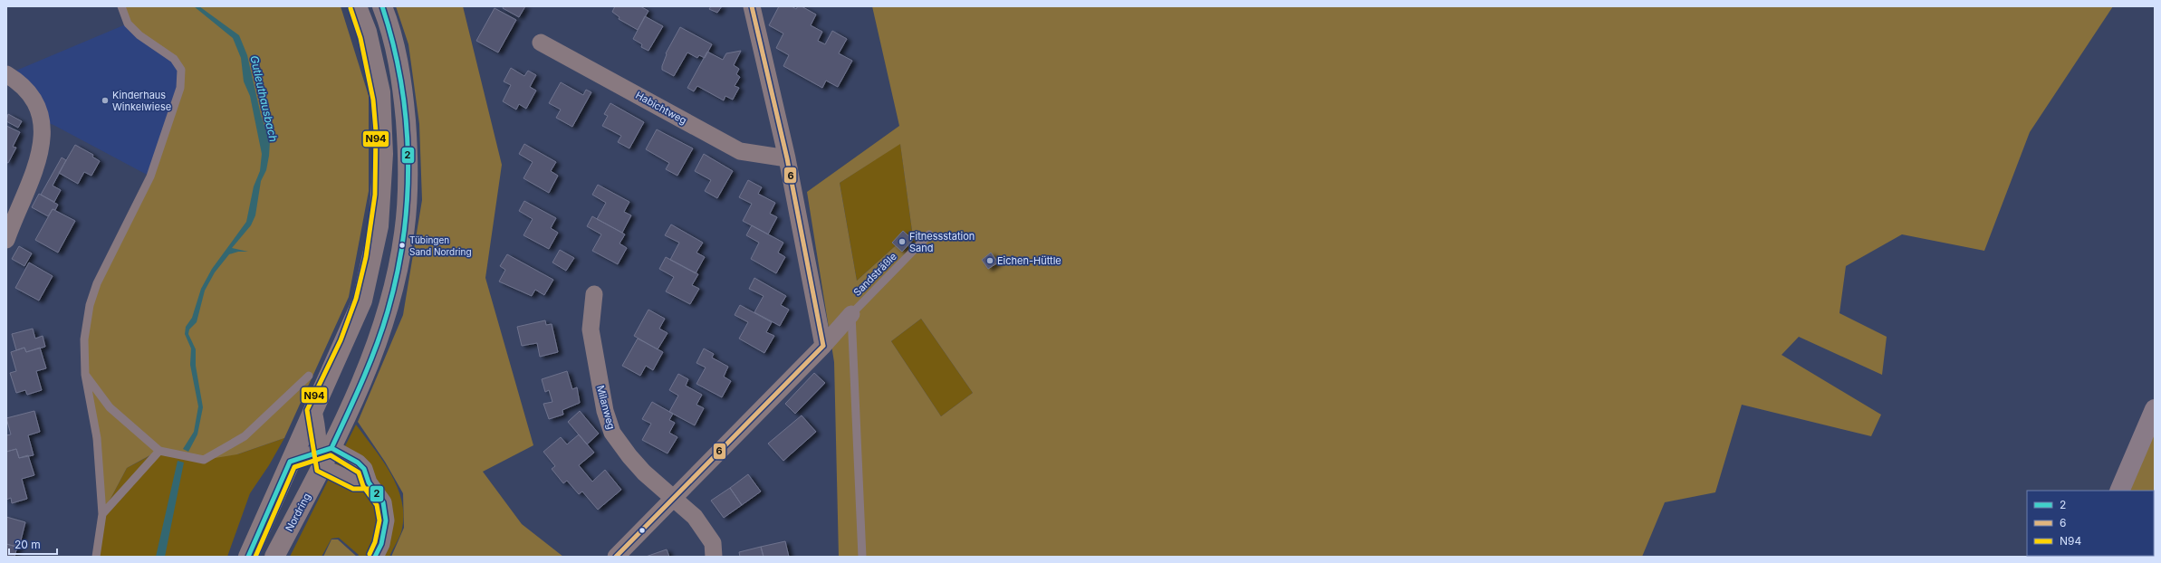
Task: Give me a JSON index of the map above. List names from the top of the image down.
{
  "streets": {
    "street": ["Habichtweg", "Milanweg", "Nordring"],
    "lane": ["Sandsträßle"]
  },
  "water": ["Gutleuthausbach"],
  "places": [
    "Kinderhaus Winkelwiese",
    "Fitnessstation Sand",
    "Tübingen Sand Nordring",
    "Eichen-Hüttle"
  ],
  "lines": ["transit line 2", "transit line 6", "transit line N94"],
  "legend": ["2", "6", "N94"],
  "scale_bar": "20 m"
}
